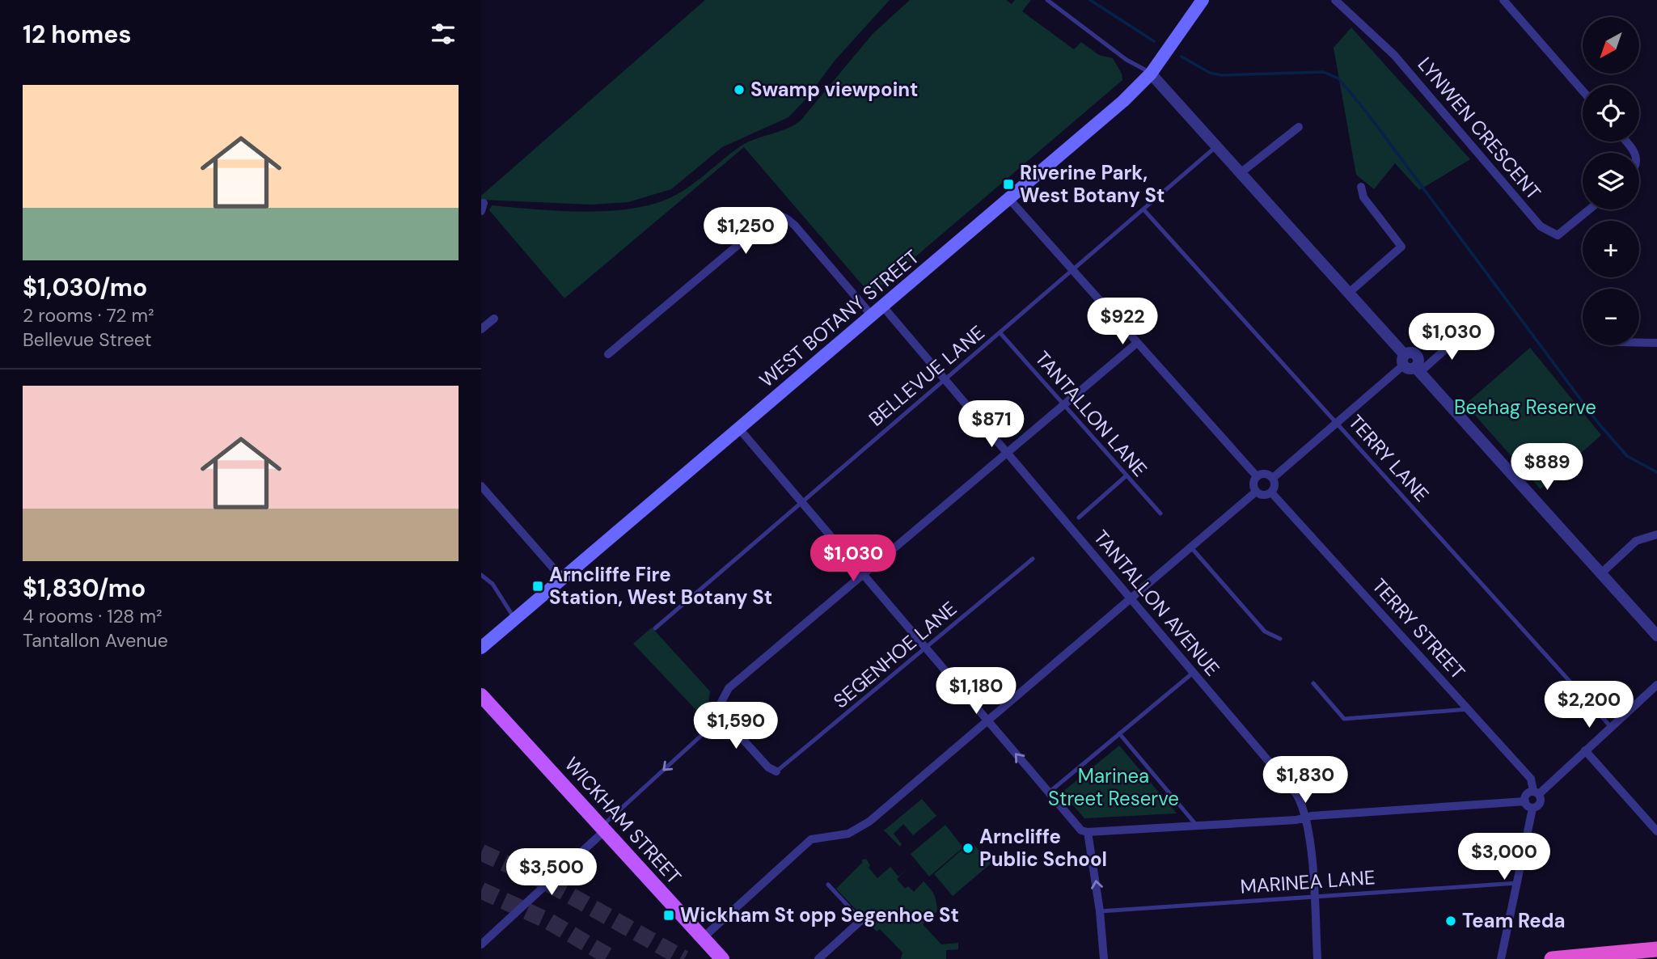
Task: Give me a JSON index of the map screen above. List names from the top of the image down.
{
  "streets": {
    "main road": ["WEST BOTANY STREET", "WICKHAM STREET"],
    "street": ["LYNWEN CRESCENT", "TANTALLON AVENUE", "TERRY STREET"],
    "lane": [
      "BELLEVUE LANE",
      "TANTALLON LANE",
      "TERRY LANE",
      "SEGENHOE LANE",
      "MARINEA LANE"
    ]
  },
  "crossings": [
    ["WEST BOTANY STREET", "TANTALLON AVENUE"],
    ["BELLEVUE LANE", "TANTALLON LANE"],
    ["BELLEVUE LANE", "TERRY LANE"],
    ["BELLEVUE LANE", "TANTALLON AVENUE"],
    ["TANTALLON AVENUE", "MARINEA LANE"]
  ],
  "parks": ["Beehag Reserve", "Marinea Street Reserve"],
  "places": {
    "other": ["Swamp viewpoint", "Arncliffe Public School", "Team Reda"],
    "transit": ["Riverine Park, West Botany St", "Arncliffe Fire Station, West Botany St", "Wickham St opp Segenhoe St"]
  },
  "north": "bottom left",
  "page": {
    "heading": "12 homes",
    "map_buttons": ["+", "−"],
    "list": [
      {
        "name": "$1,030/mo",
        "note": "2 rooms · 72 m² · Bellevue Street"
      },
      {
        "name": "$1,830/mo",
        "note": "4 rooms · 128 m² · Tantallon Avenue"
      }
    ],
    "price": [
      "$1,250",
      "$922",
      "$1,030",
      "$871",
      "$889",
      "$1,030",
      "$1,180",
      "$2,200",
      "$1,590",
      "$1,830",
      "$3,000",
      "$3,500"
    ]
  }
}
